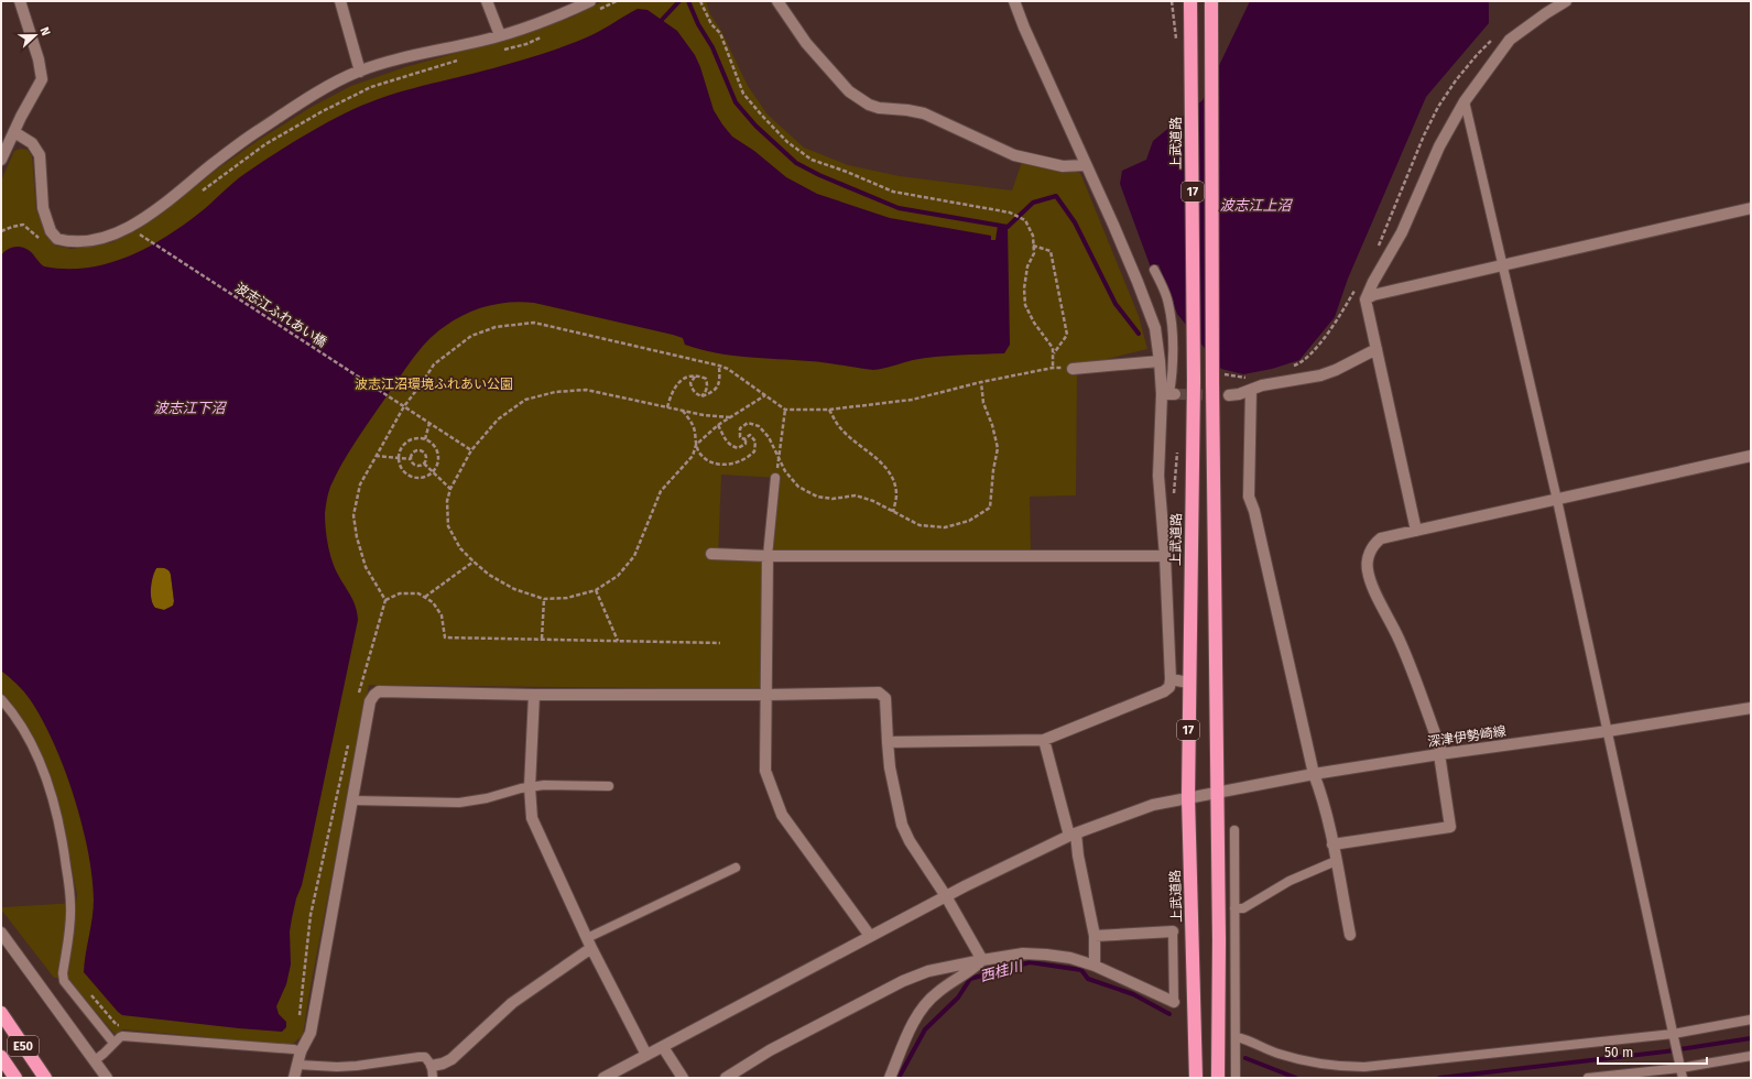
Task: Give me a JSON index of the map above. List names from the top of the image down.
{
  "streets": {
    "highway": ["上武道路", "17", "E50"],
    "street": ["深津伊勢崎線"],
    "path": ["波志江ふれあい橋"]
  },
  "crossings": [
    ["上武道路", "深津伊勢崎線"],
    ["17", "深津伊勢崎線"]
  ],
  "water": ["波志江上沼", "波志江下沼", "西桂川"],
  "parks": ["波志江沼環境ふれあい公園"],
  "scale_bar": "50 m",
  "north": "right"
}
